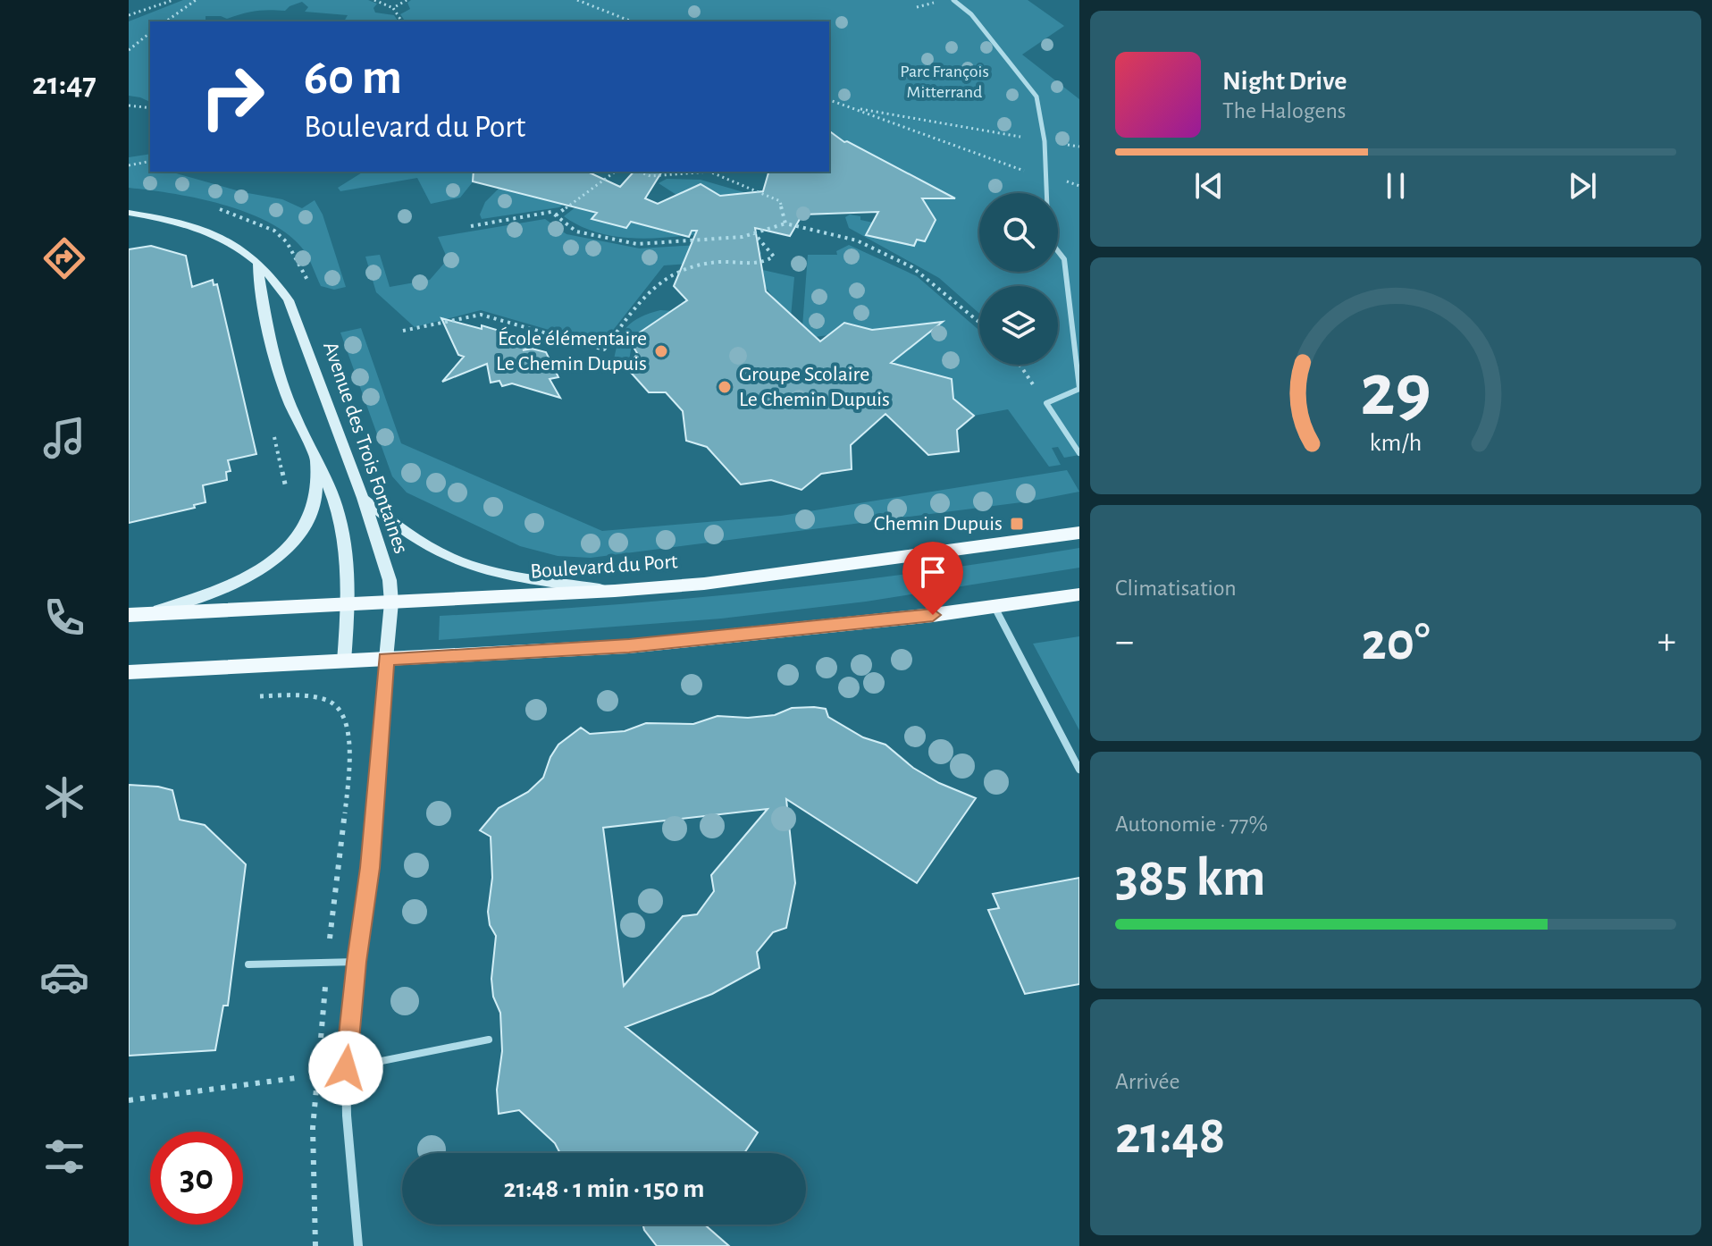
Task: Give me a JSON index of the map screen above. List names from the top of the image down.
{
  "streets": {
    "main road": ["Boulevard du Port"],
    "street": ["Avenue des Trois Fontaines"]
  },
  "crossings": [
    ["Avenue des Trois Fontaines", "Boulevard du Port"]
  ],
  "parks": ["Parc François Mitterrand"],
  "places": {
    "other": ["École élémentaire Le Chemin Dupuis", "Groupe Scolaire Le Chemin Dupuis"],
    "transit": ["Chemin Dupuis"]
  },
  "page": {
    "tabs": "21:47",
    "turn": ["60 m", "Boulevard du Port"],
    "song": ["Night Drive", "The Halogens"],
    "tile": [
      "Climatisation",
      ["Autonomie · 77%", "385 km"],
      ["Arrivée", "21:48"]
    ],
    "heat": ["−", "20°", "+"],
    "limit": "30",
    "trip": "21:48 · 1 min · 150 m",
    "gauge": ["29", "km/h"]
  }
}
